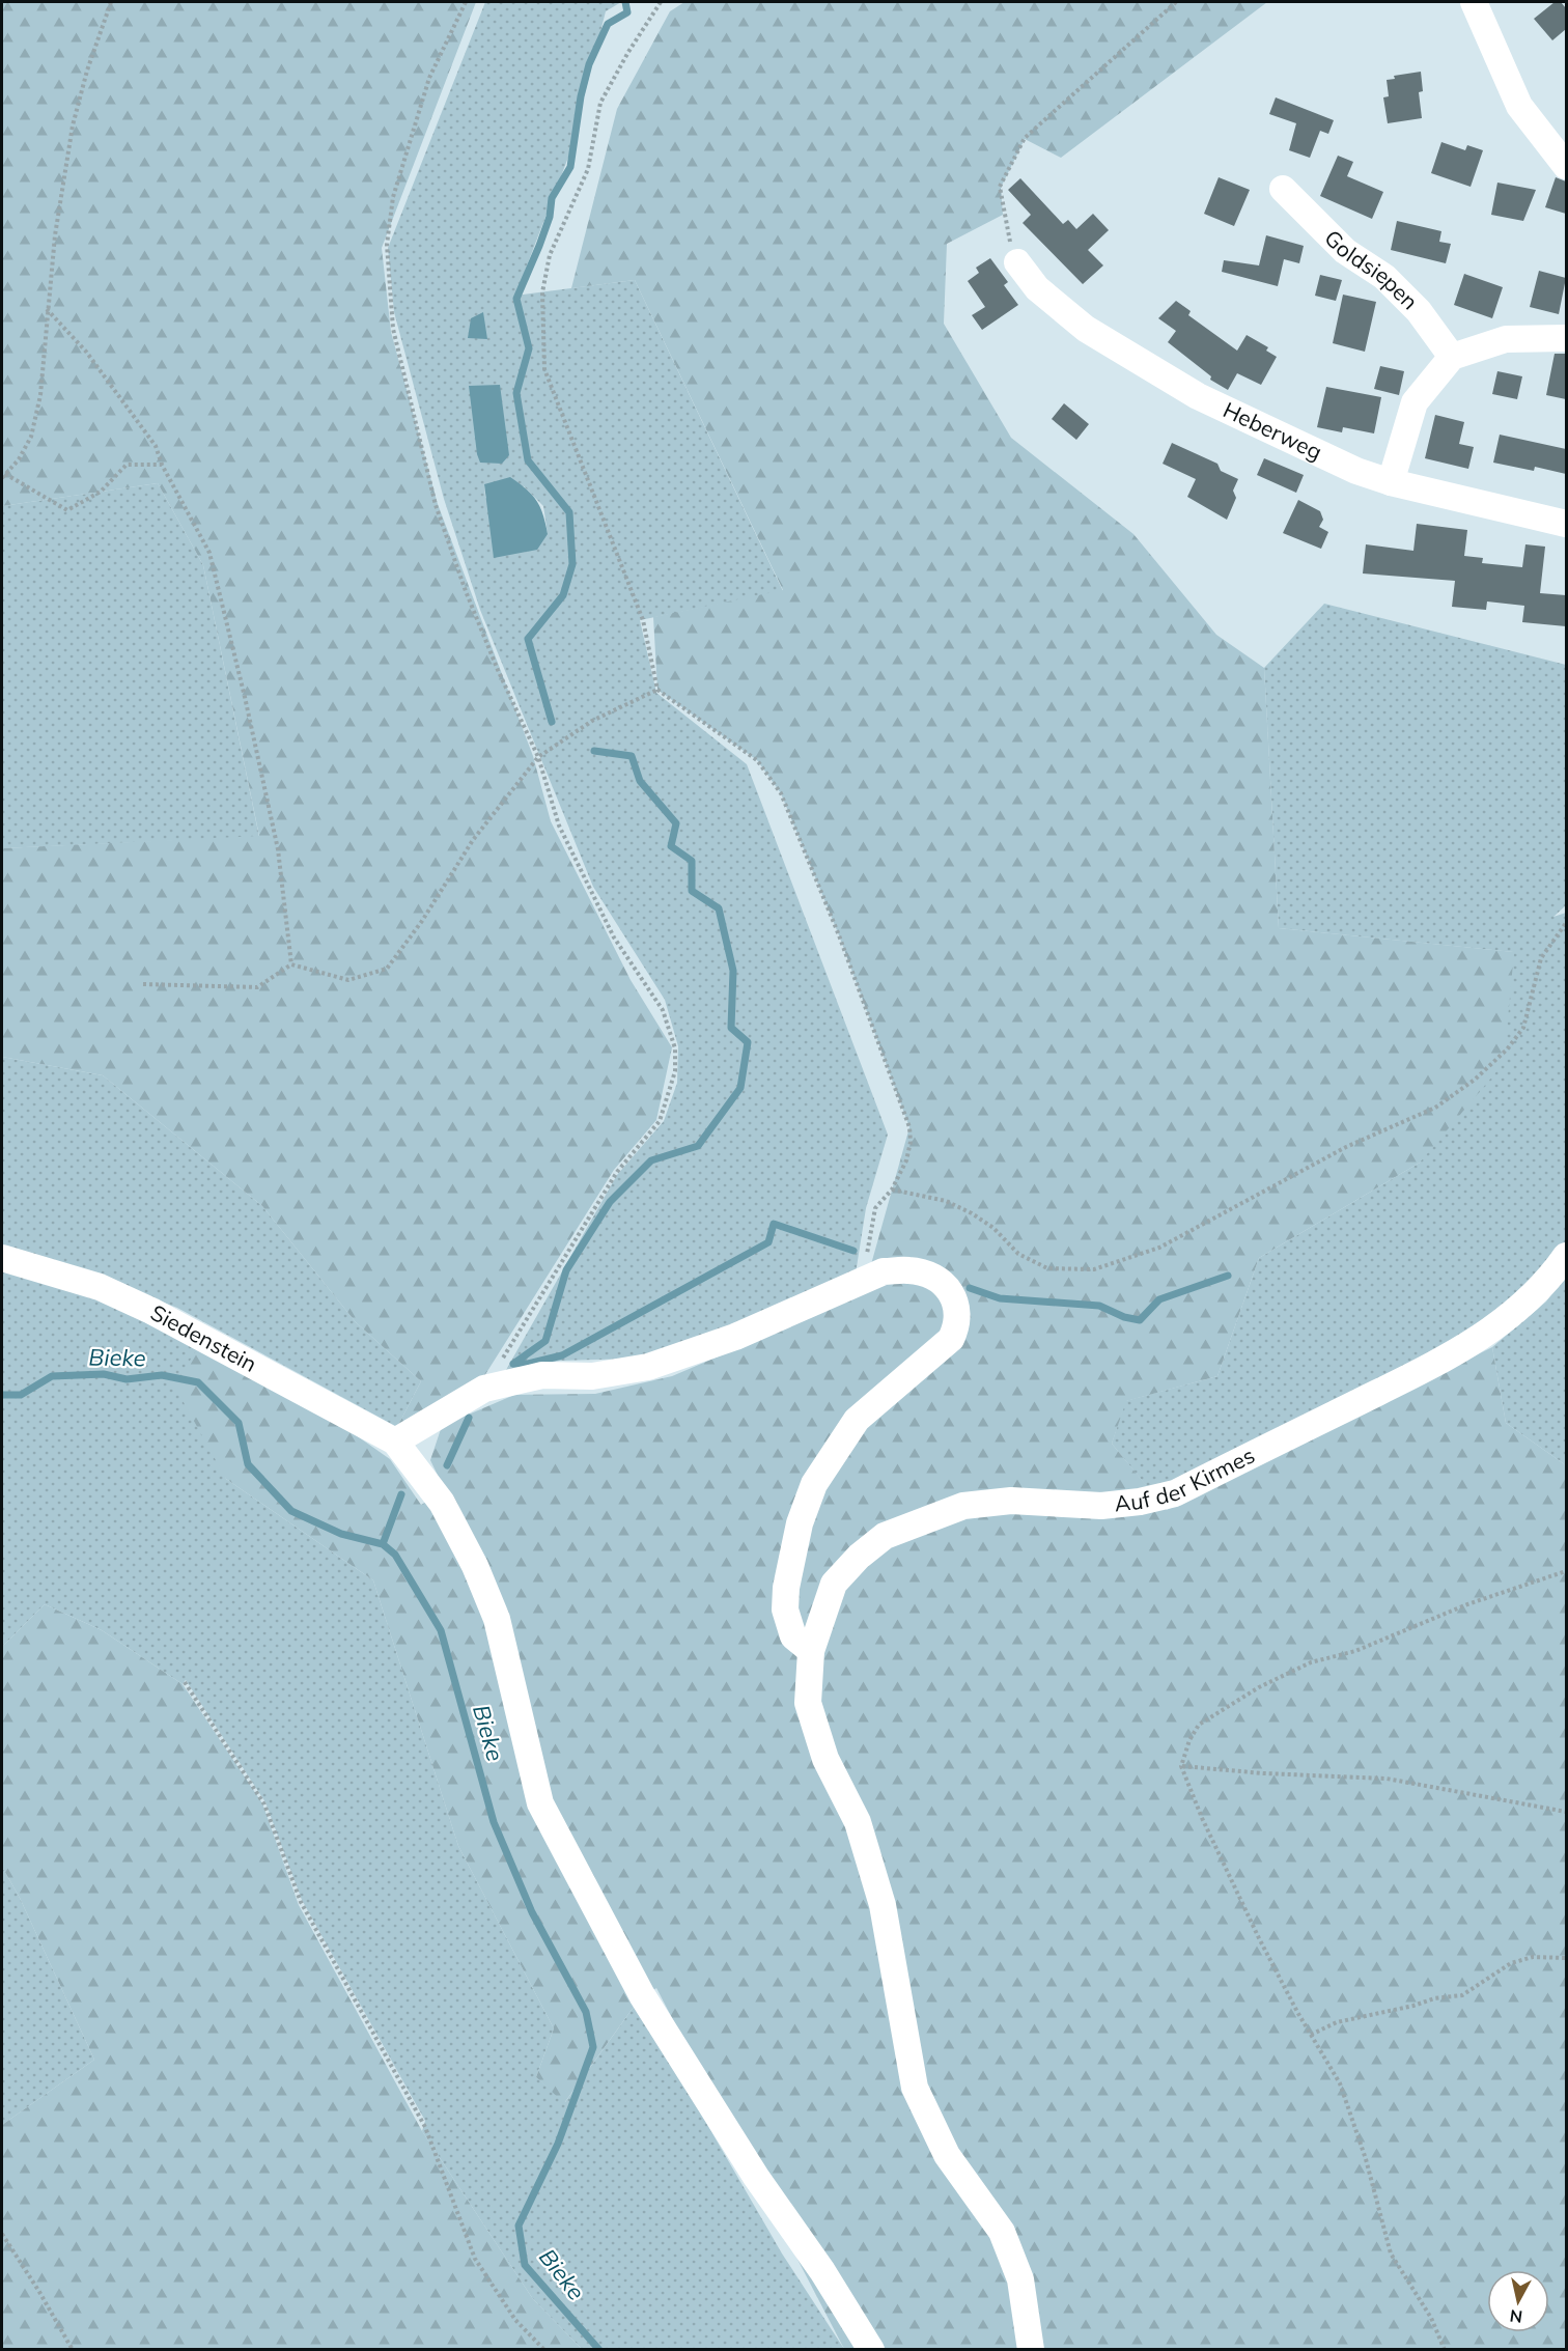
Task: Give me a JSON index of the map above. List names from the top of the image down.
{
  "streets": {
    "street": [
      "Goldsiepen",
      "Heberweg",
      "Siedenstein",
      "Auf der Kirmes"
    ]
  },
  "water": ["Bieke"],
  "north": "bottom"
}
